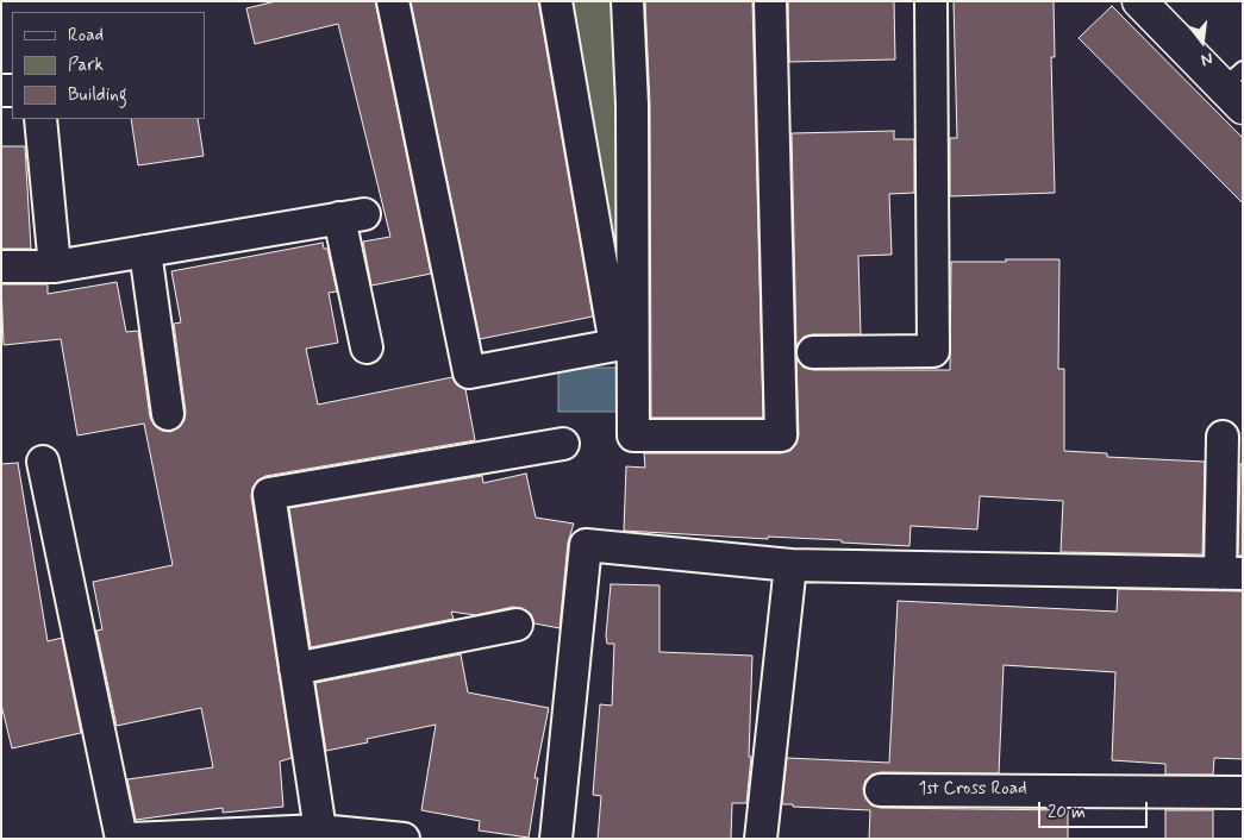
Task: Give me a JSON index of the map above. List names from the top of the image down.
{
  "streets": {
    "street": ["1st Cross Road"]
  },
  "legend": ["Road", "Park", "Building"],
  "scale_bar": "20 m",
  "north": "bottom"
}
